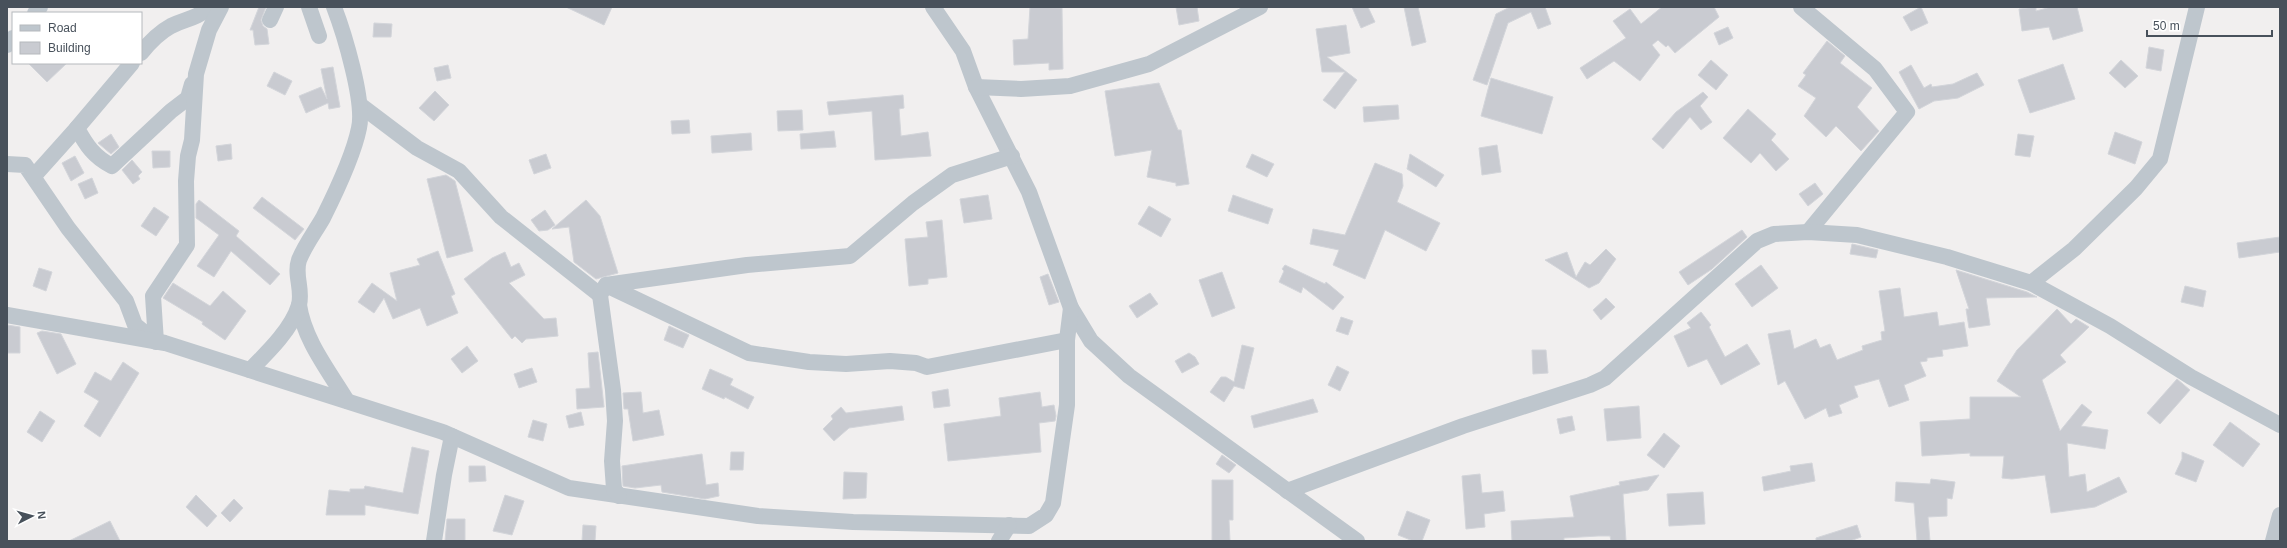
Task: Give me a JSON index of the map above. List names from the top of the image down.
{
  "legend": ["Road", "Building"],
  "scale_bar": "50 m",
  "north": "right"
}
